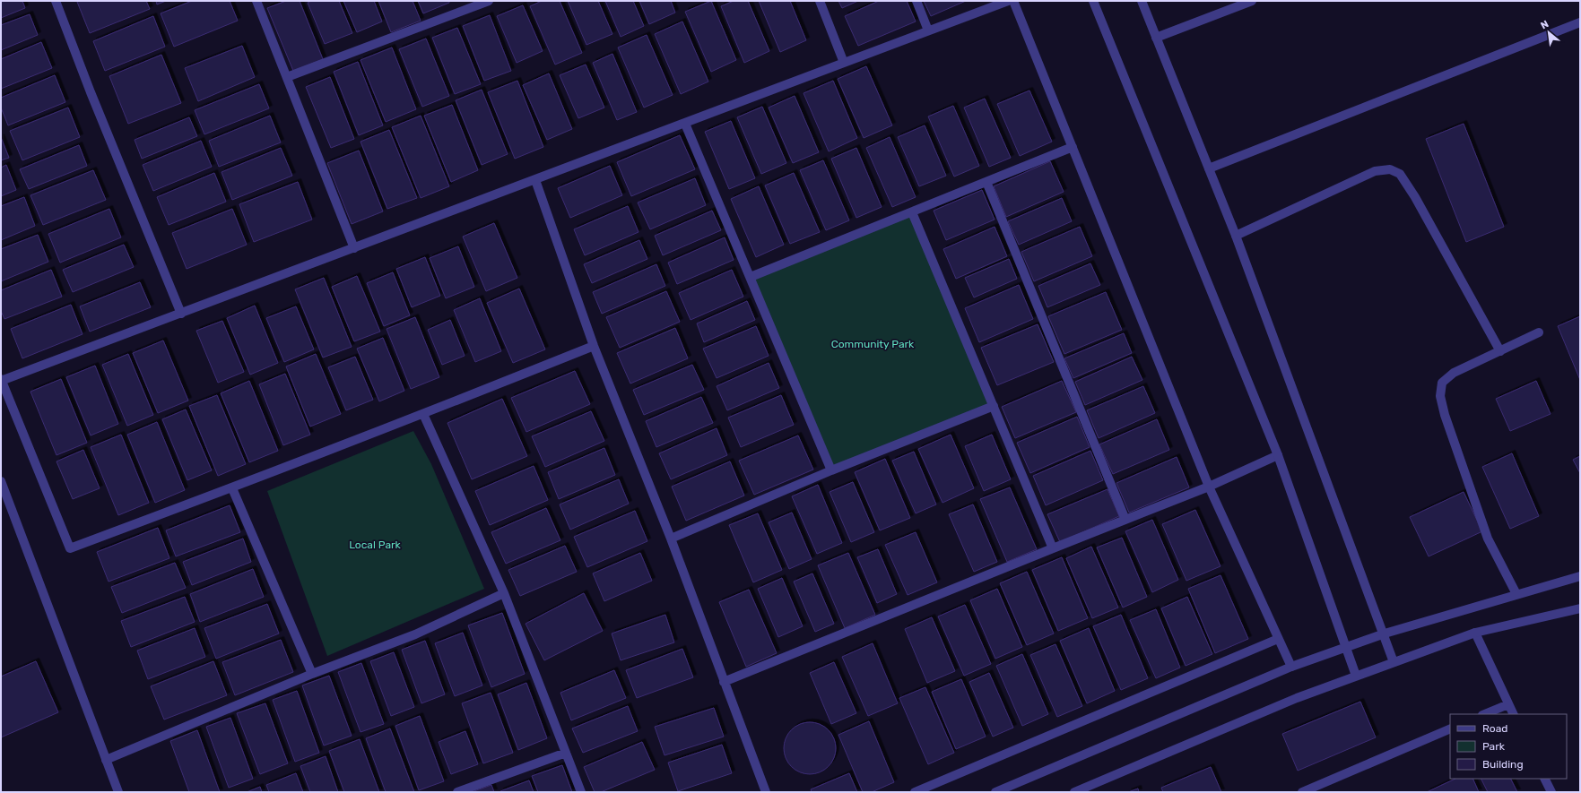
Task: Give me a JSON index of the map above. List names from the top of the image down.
{
  "parks": ["Community Park", "Local Park"],
  "legend": ["Road", "Park", "Building"],
  "north": "top left"
}
